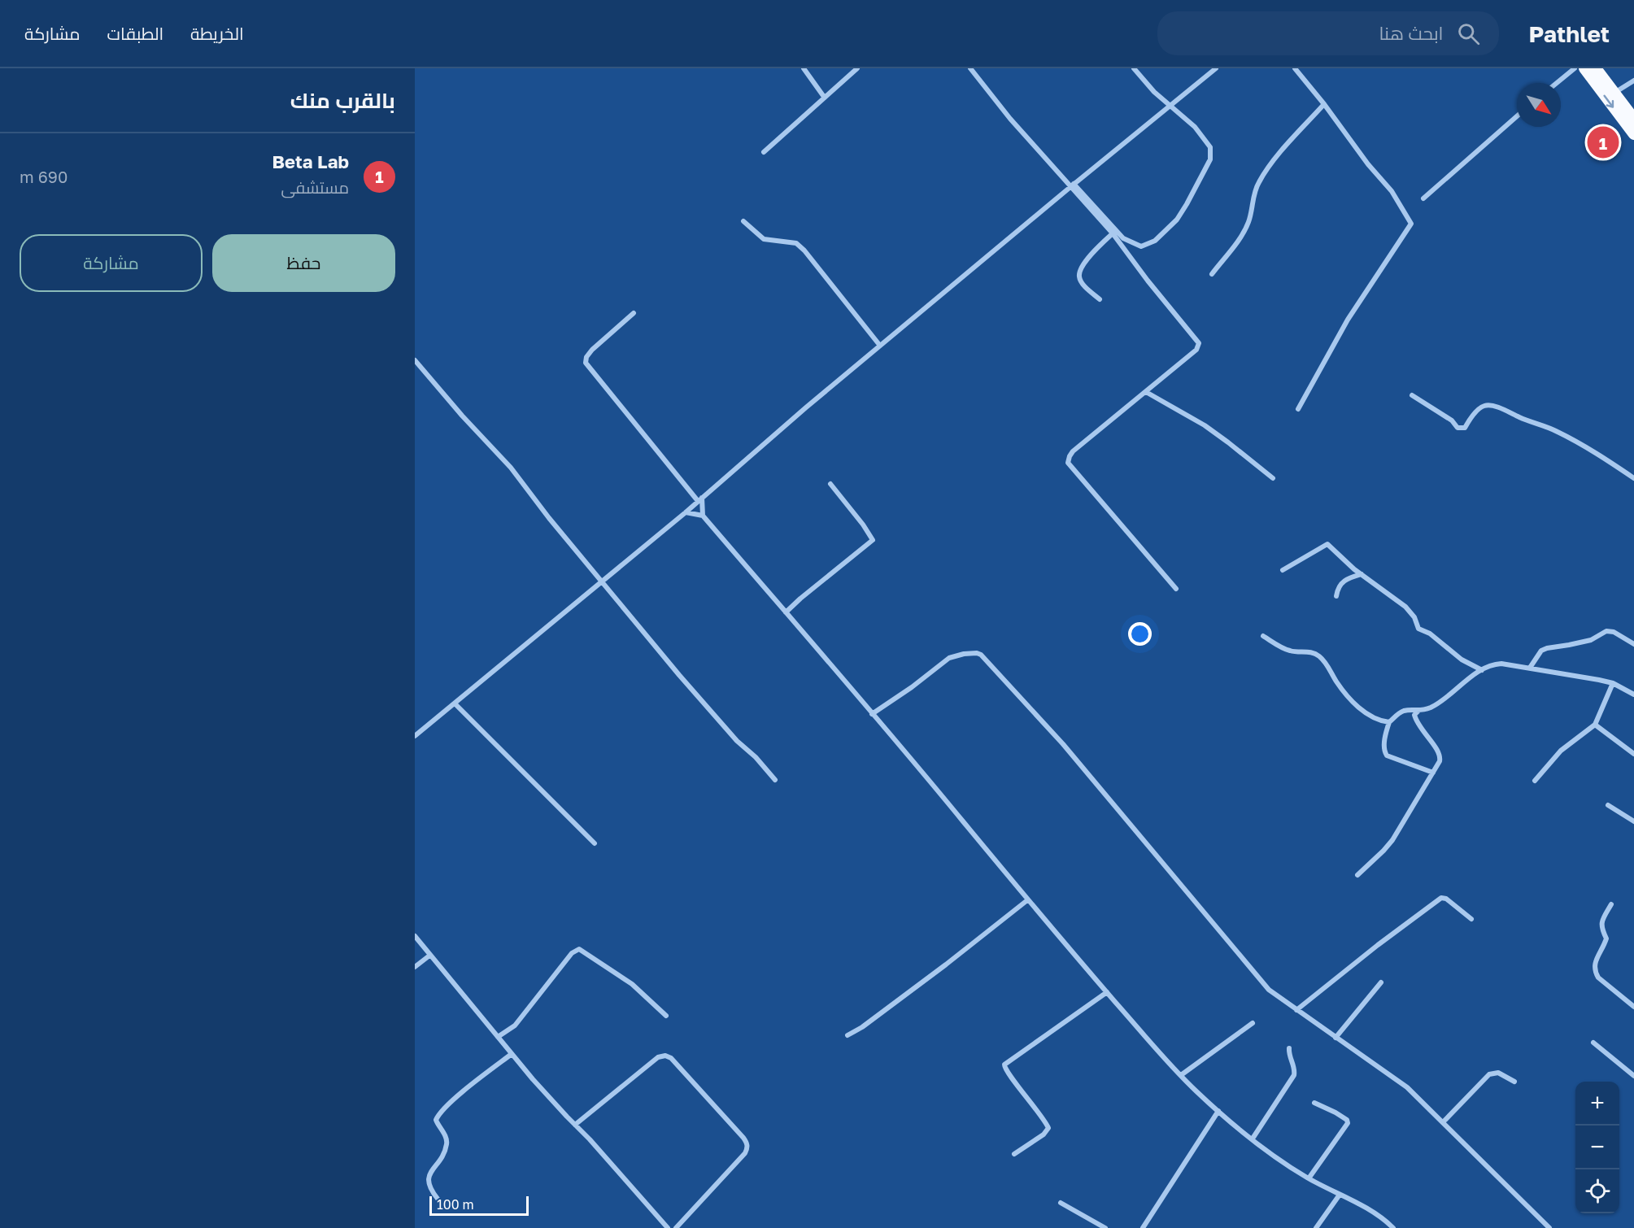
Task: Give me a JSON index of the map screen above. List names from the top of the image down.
{
  "scale_bar": "100 m",
  "north": "bottom right",
  "page": {
    "header": "Pathlet",
    "search": "ابحث هنا",
    "nav": ["الخريطة", "الطبقات", "مشاركة"],
    "heading": "بالقرب منك",
    "pins": "1",
    "list": [
      {
        "mark": "1",
        "name": "Beta Lab",
        "note": "مستشفى",
        "value": "690 m"
      }
    ],
    "buttons": ["حفظ", "مشاركة"],
    "map_buttons": ["+", "−"],
    "scale": "100 m"
  }
}
